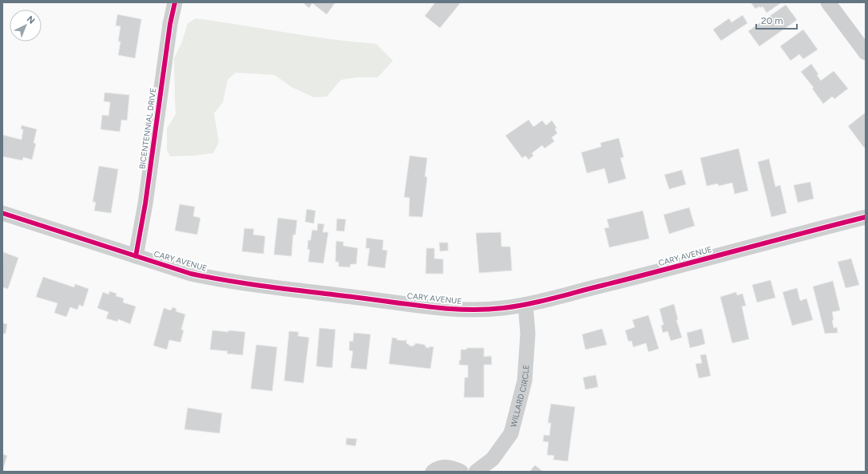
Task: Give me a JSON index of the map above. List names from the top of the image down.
{
  "streets": {
    "street": ["BICENTENNIAL DRIVE", "CARY AVENUE", "WILLARD CIRCLE"]
  },
  "crossings": [
    ["BICENTENNIAL DRIVE", "CARY AVENUE"],
    ["CARY AVENUE", "WILLARD CIRCLE"]
  ],
  "scale_bar": "20 m",
  "north": "top right"
}
